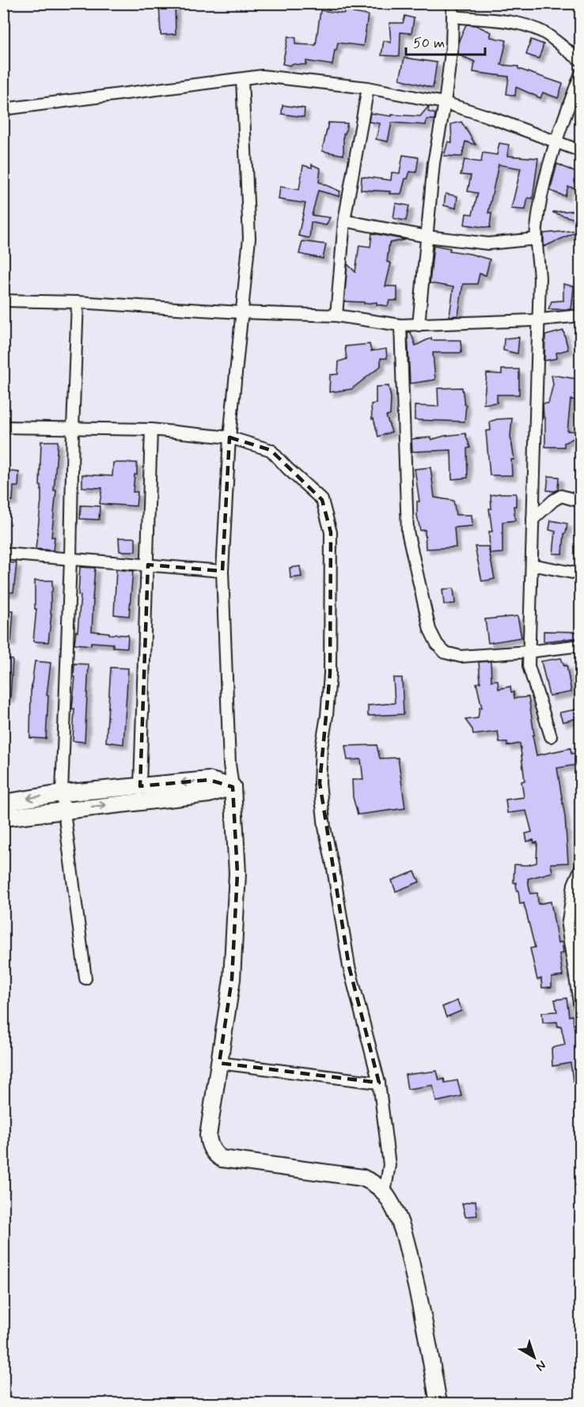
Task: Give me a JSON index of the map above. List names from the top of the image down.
{
  "scale_bar": "50 m",
  "north": "bottom right"
}
